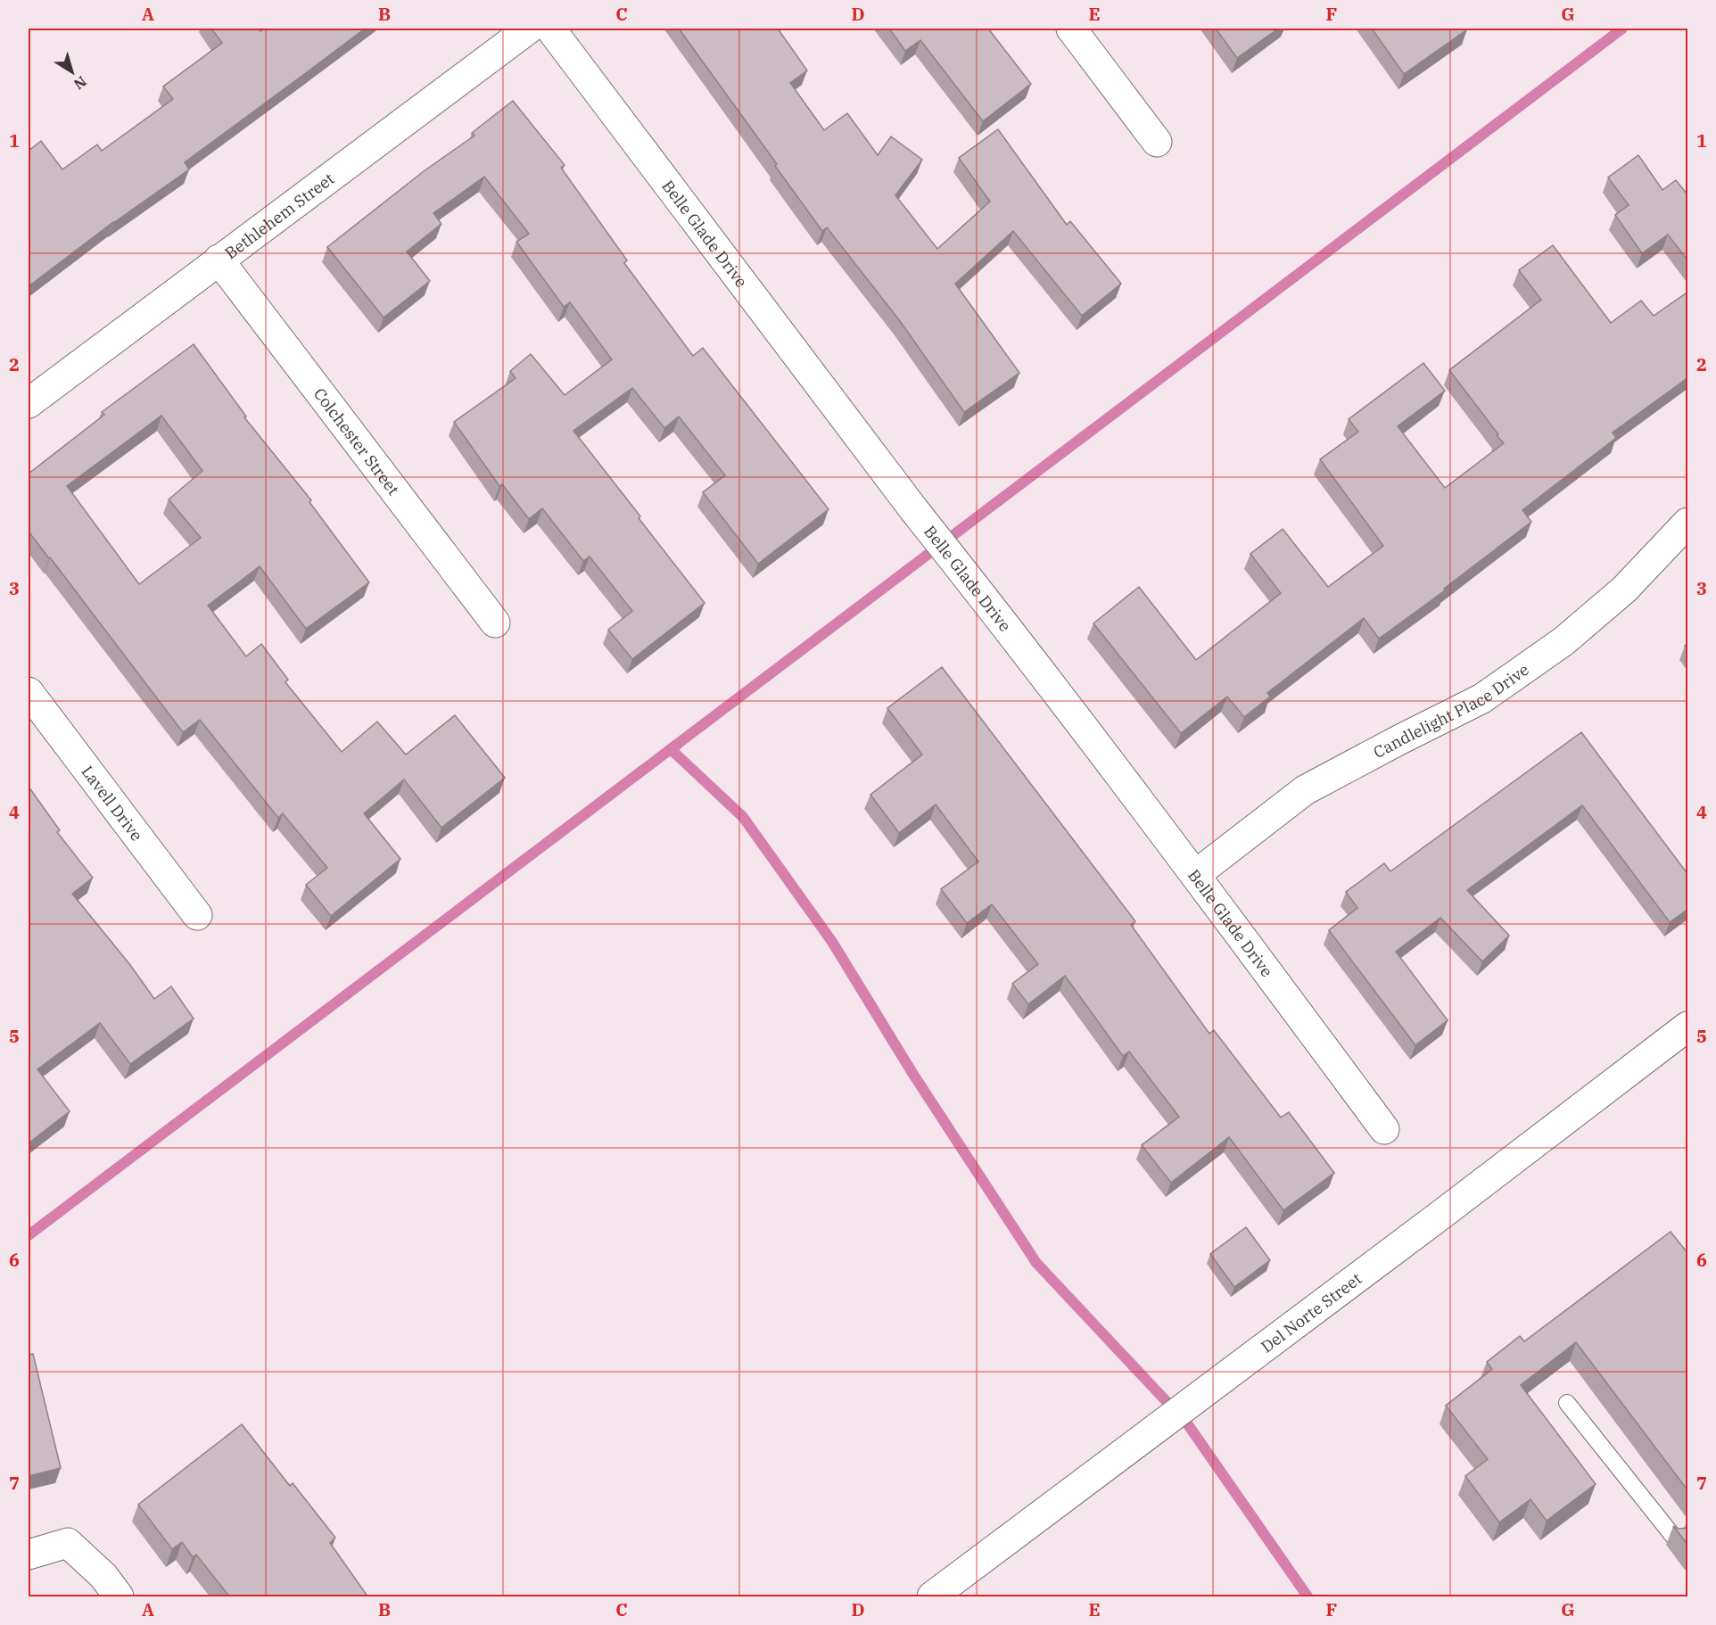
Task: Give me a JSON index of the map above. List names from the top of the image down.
{
  "streets": {
    "street": [
      "Bethlehem Street",
      "Belle Glade Drive",
      "Colchester Street",
      "Candlelight Place Drive",
      "Lavell Drive",
      "Del Norte Street"
    ]
  },
  "crossings": [
    ["Bethlehem Street", "Colchester Street"],
    ["Belle Glade Drive", "Candlelight Place Drive"]
  ],
  "north": "bottom right",
  "grid": {
    "columns": [
      "A",
      "B",
      "C",
      "D",
      "E",
      "F",
      "G"
    ],
    "rows": [
      "1",
      "2",
      "3",
      "4",
      "5",
      "6",
      "7"
    ]
  }
}
